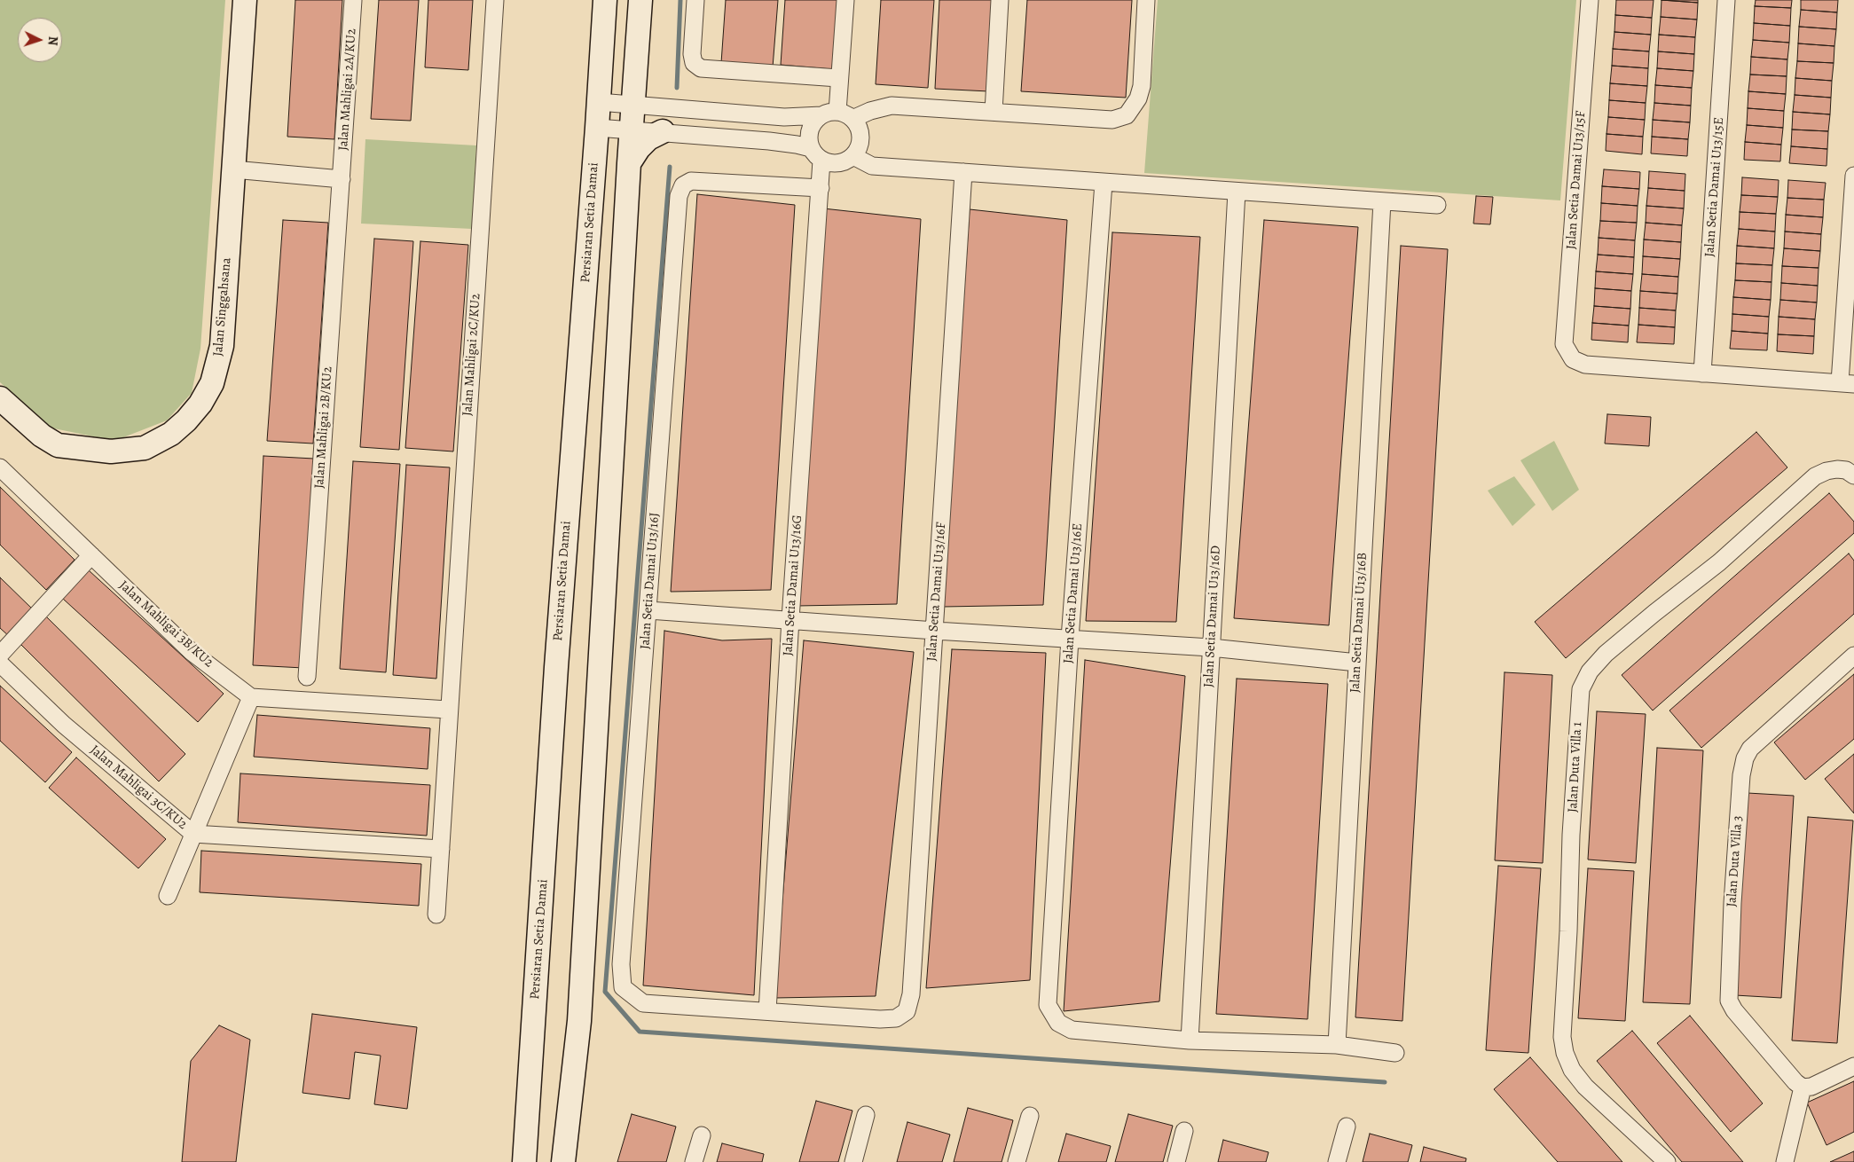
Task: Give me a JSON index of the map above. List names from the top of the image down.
{
  "streets": {
    "street": [
      "Jalan Mahligai 2A/KU2",
      "Jalan Setia Damai U13/15F",
      "Jalan Setia Damai U13/15E",
      "Persiaran Setia Damai",
      "Jalan Singgahsana",
      "Jalan Mahligai 2C/KU2",
      "Jalan Mahligai 2B/KU2",
      "Jalan Setia Damai U13/16J",
      "Jalan Setia Damai U13/16G",
      "Jalan Setia Damai U13/16F",
      "Jalan Setia Damai U13/16E",
      "Jalan Setia Damai U13/16D",
      "Jalan Setia Damai U13/16B",
      "Jalan Mahligai 3B/KU2",
      "Jalan Duta Villa 1",
      "Jalan Mahligai 3C/KU2",
      "Jalan Duta Villa 3"
    ]
  },
  "crossings": [
    ["Jalan Mahligai 2A/KU2", "Jalan Mahligai 2B/KU2"],
    ["Jalan Setia Damai U13/15F", "Jalan Setia Damai U13/15E"],
    ["Jalan Mahligai 2C/KU2", "Jalan Mahligai 3C/KU2"],
    ["Jalan Setia Damai U13/16J", "Jalan Setia Damai U13/16G"],
    ["Jalan Setia Damai U13/16J", "Jalan Setia Damai U13/16F"],
    ["Jalan Setia Damai U13/16G", "Jalan Setia Damai U13/16F"],
    ["Jalan Setia Damai U13/16E", "Jalan Setia Damai U13/16D"]
  ],
  "north": "right"
}
